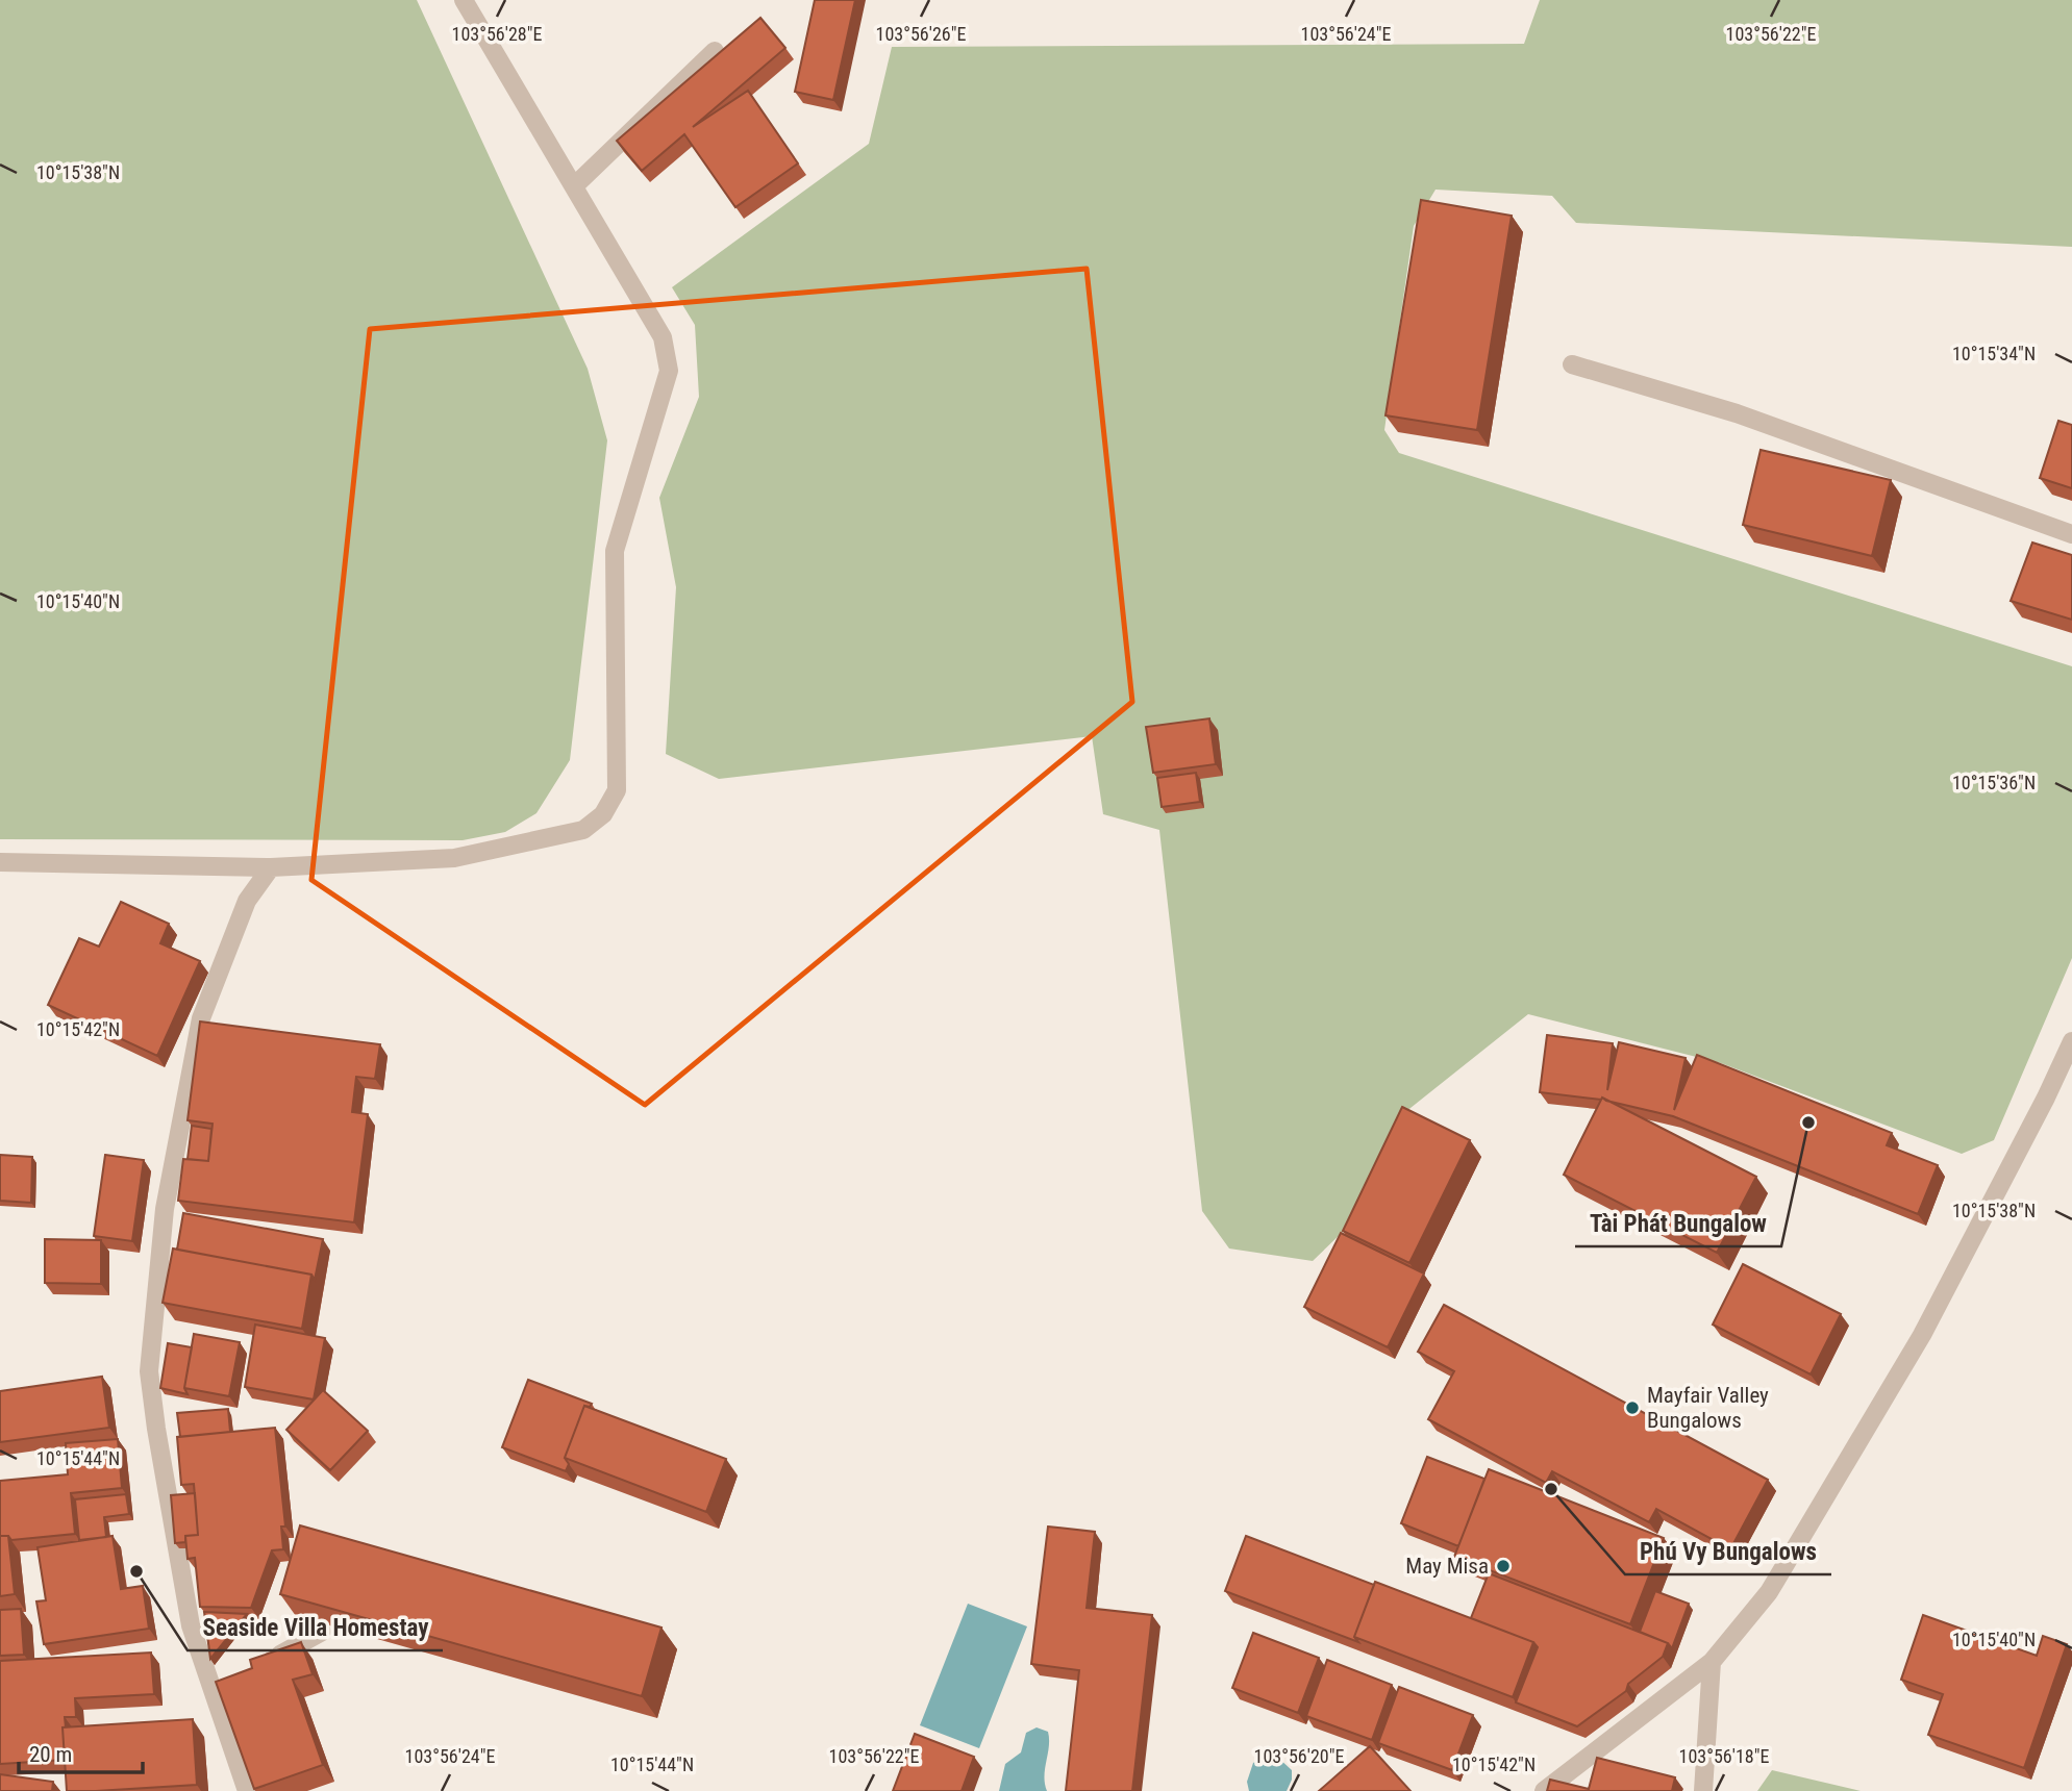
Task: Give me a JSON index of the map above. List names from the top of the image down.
{
  "places": [
    "Tài Phát Bungalow",
    "Mayfair Valley Bungalows",
    "Phú Vy Bungalows",
    "May Misa",
    "Seaside Villa Homestay"
  ],
  "scale_bar": "20 m",
  "coordinates": [
    "103°56'28\"E",
    "103°56'26\"E",
    "103°56'24\"E",
    "103°56'22\"E",
    "10°15'38\"N",
    "10°15'34\"N",
    "10°15'40\"N",
    "10°15'36\"N",
    "10°15'42\"N",
    "10°15'44\"N",
    "103°56'20\"E",
    "103°56'18\"E"
  ]
}
